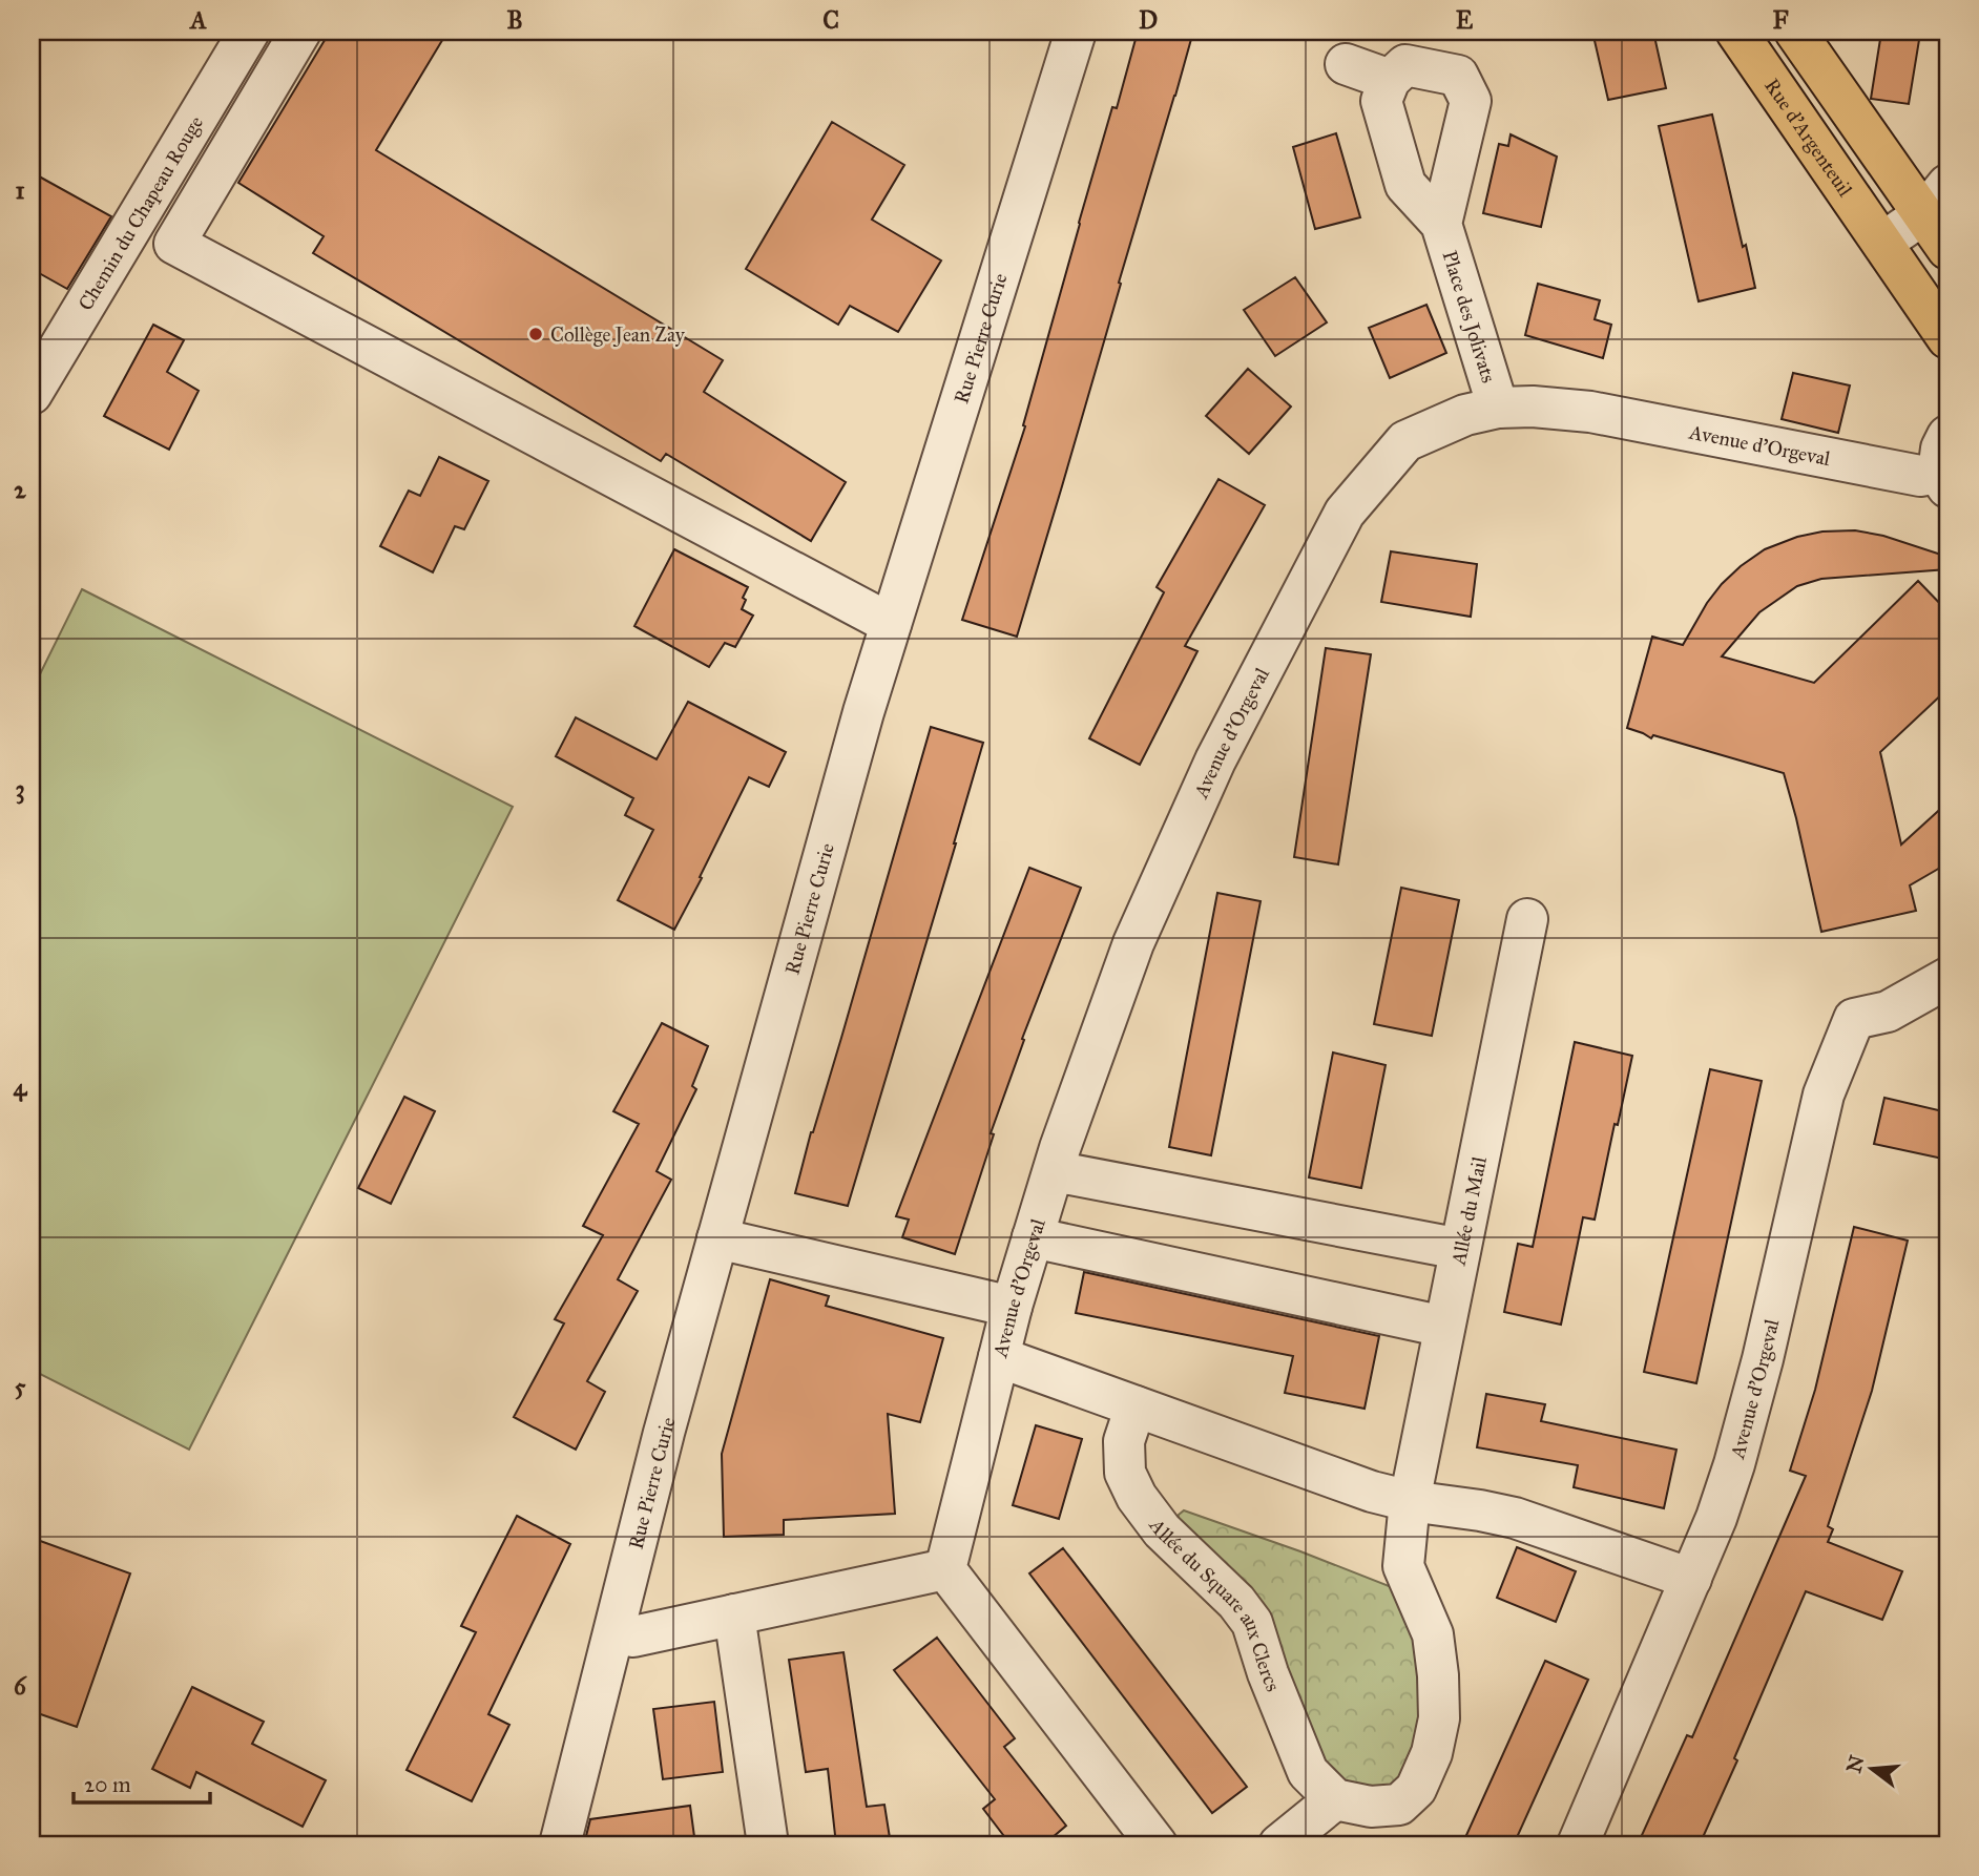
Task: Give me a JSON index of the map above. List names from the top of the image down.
{
  "streets": {
    "main road": ["Rue d'Argenteuil"],
    "street": [
      "Chemin du Chapeau Rouge",
      "Place des Jolivats",
      "Rue Pierre Curie",
      "Avenue d'Orgeval",
      "Allée du Mail",
      "Allée du Square aux Clercs"
    ]
  },
  "crossings": [
    ["Place des Jolivats", "Avenue d'Orgeval"]
  ],
  "places": ["Collège Jean Zay"],
  "scale_bar": "20 m",
  "north": "left",
  "grid": {
    "columns": [
      "A",
      "B",
      "C",
      "D",
      "E",
      "F"
    ],
    "rows": [
      "1",
      "2",
      "3",
      "4",
      "5",
      "6"
    ]
  }
}
